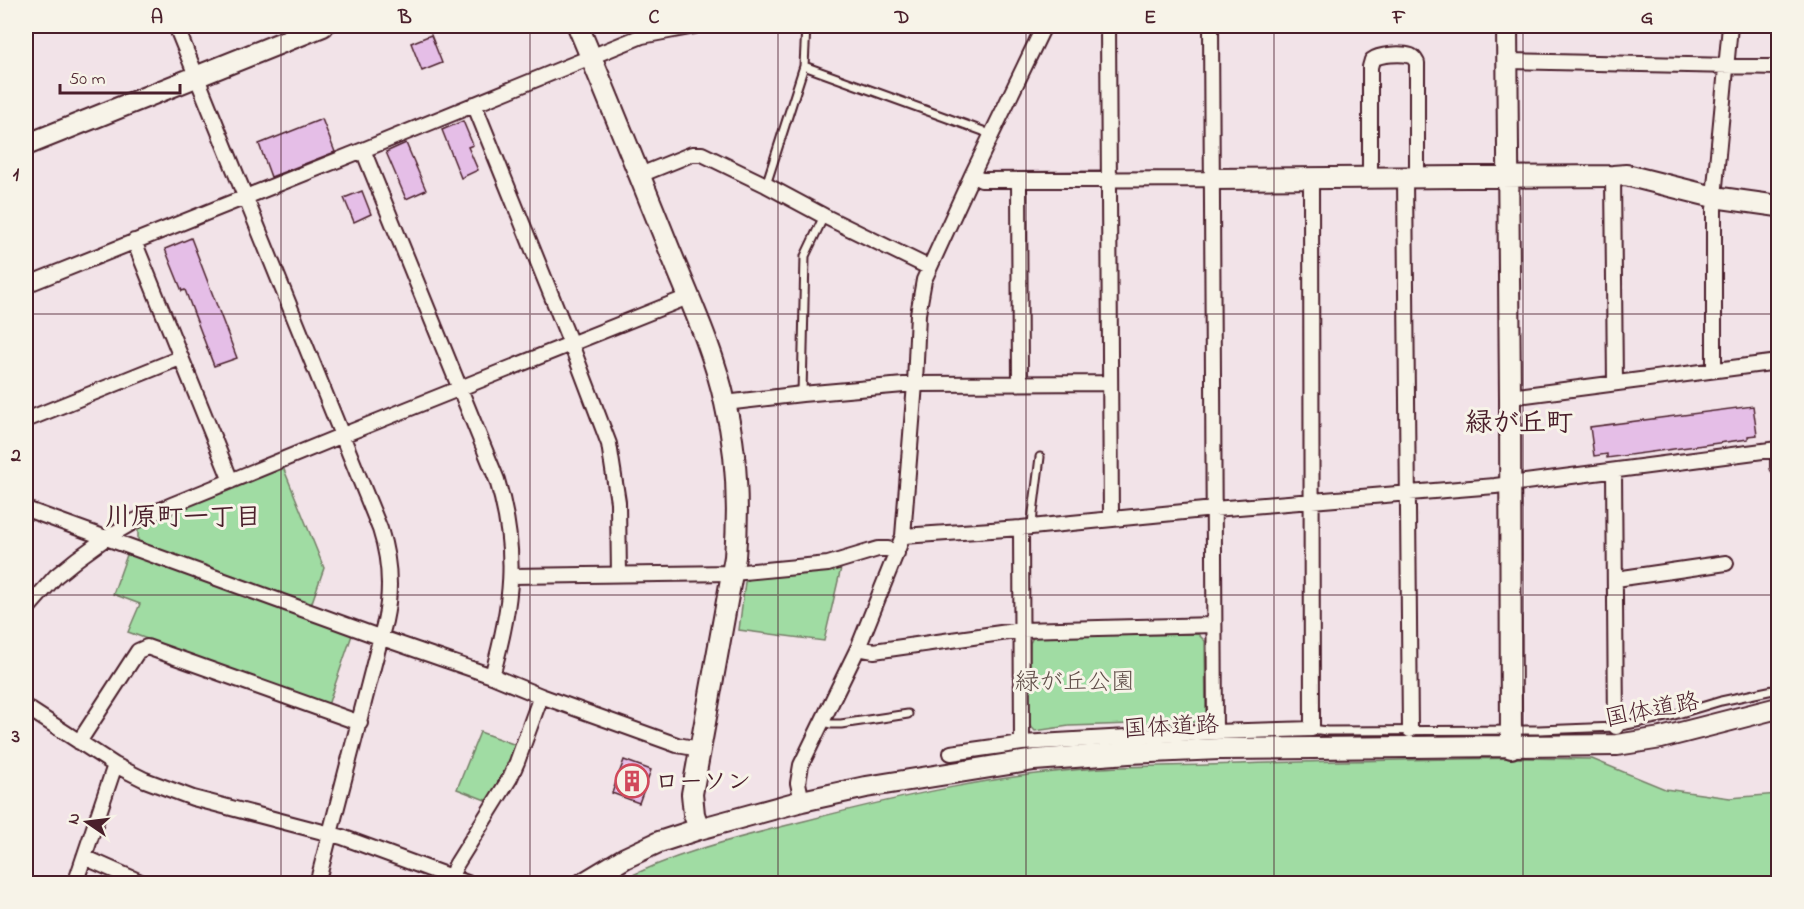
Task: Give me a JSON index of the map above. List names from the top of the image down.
{
  "streets": {
    "street": ["国体道路"]
  },
  "districts": ["緑が丘町", "川原町一丁目"],
  "parks": ["緑が丘公園"],
  "places": {
    "building": ["ローソン"]
  },
  "scale_bar": "50 m",
  "north": "left",
  "grid": {
    "columns": [
      "A",
      "B",
      "C",
      "D",
      "E",
      "F",
      "G"
    ],
    "rows": ["1", "2", "3"]
  }
}
